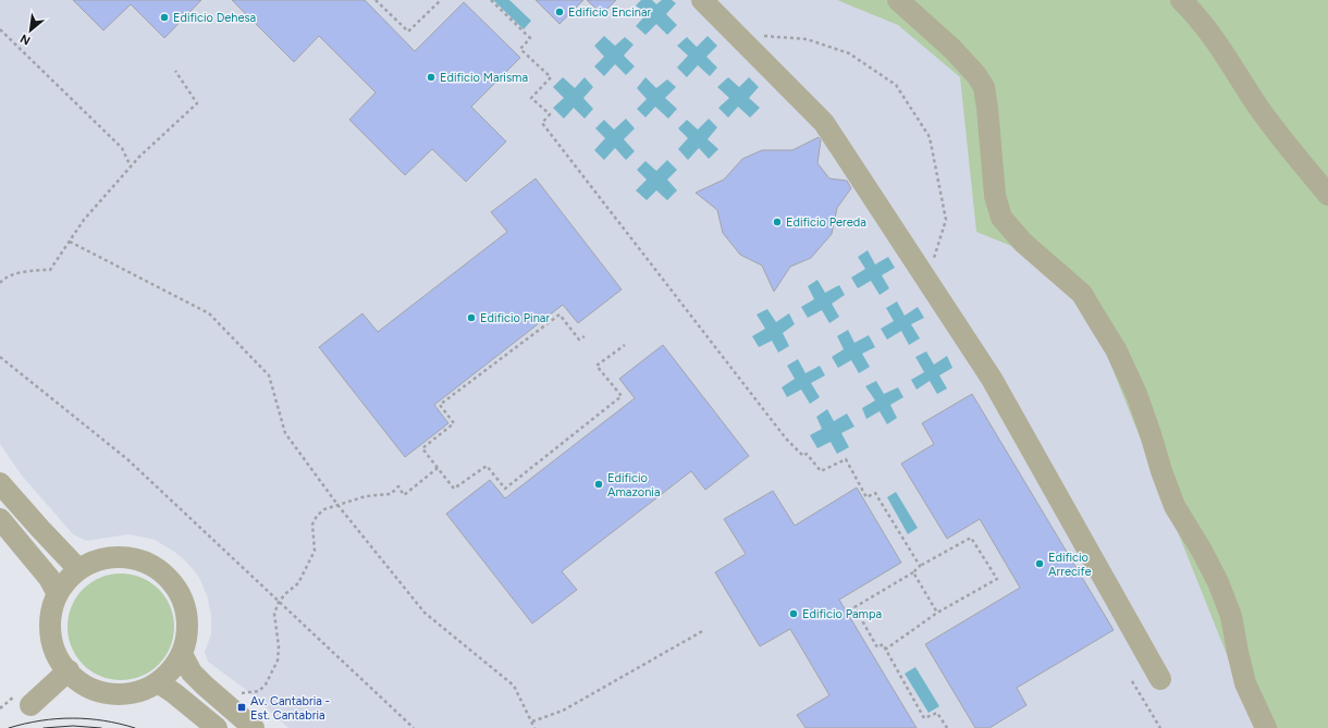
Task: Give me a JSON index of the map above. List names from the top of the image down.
{
  "places": {
    "other": [
      "Edificio Encinar",
      "Edificio Dehesa",
      "Edificio Marisma",
      "Edificio Pereda",
      "Edificio Pinar",
      "Edificio Amazonia",
      "Edificio Arrecife",
      "Edificio Pampa"
    ],
    "transit": ["Av. Cantabria - Est. Cantabria"]
  },
  "north": "bottom left"
}
